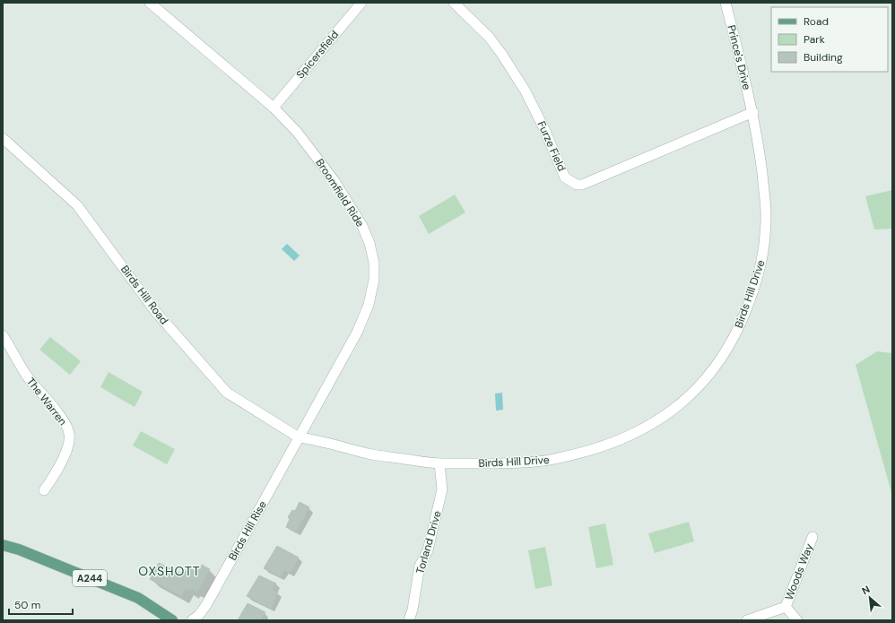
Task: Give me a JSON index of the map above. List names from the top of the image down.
{
  "streets": {
    "main road": ["A244"],
    "street": [
      "Spicersfield",
      "Prince's Drive",
      "Furze Field",
      "Broomfield Ride",
      "Birds Hill Drive",
      "Birds Hill Road",
      "The Warren",
      "Birds Hill Rise",
      "Torland Drive",
      "Woods Way"
    ]
  },
  "crossings": [
    ["Spicersfield", "Broomfield Ride"],
    ["Prince's Drive", "Furze Field"],
    ["Prince's Drive", "Birds Hill Drive"],
    ["Furze Field", "Birds Hill Drive"],
    ["Broomfield Ride", "Birds Hill Drive"],
    ["Broomfield Ride", "Birds Hill Road"],
    ["Broomfield Ride", "Birds Hill Rise"],
    ["Birds Hill Drive", "Birds Hill Road"],
    ["Birds Hill Drive", "Birds Hill Rise"],
    ["Birds Hill Drive", "Torland Drive"],
    ["Birds Hill Road", "Birds Hill Rise"]
  ],
  "districts": ["OXSHOTT"],
  "legend": ["Road", "Park", "Building"],
  "scale_bar": "50 m",
  "north": "top left"
}
